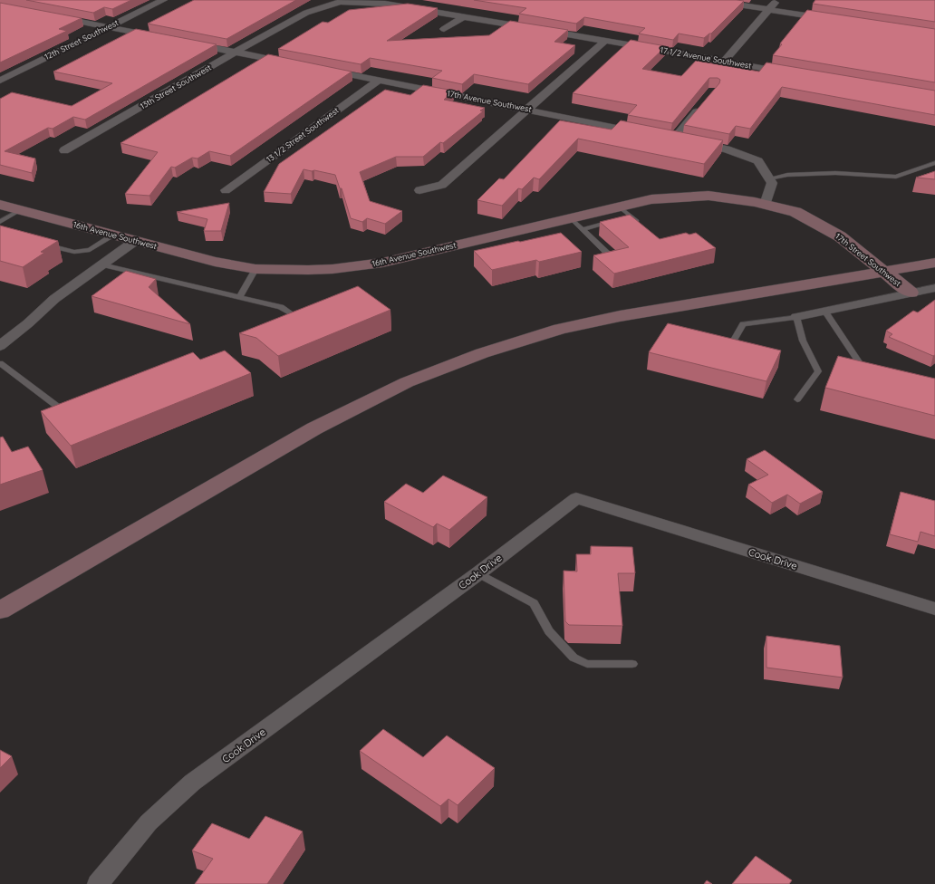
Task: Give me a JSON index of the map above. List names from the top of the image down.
{
  "streets": {
    "street": [
      "12th Street Southwest",
      "17 1/2 Avenue Southwest",
      "13th Street Southwest",
      "17th Avenue Southwest",
      "13 1/2 Street Southwest",
      "16th Avenue Southwest",
      "17th Street Southwest",
      "Cook Drive"
    ]
  },
  "crossings": [
    ["17 1/2 Avenue Southwest", "13th Street Southwest"],
    ["17th Avenue Southwest", "13 1/2 Street Southwest"],
    ["16th Avenue Southwest", "17th Street Southwest"]
  ]
}
